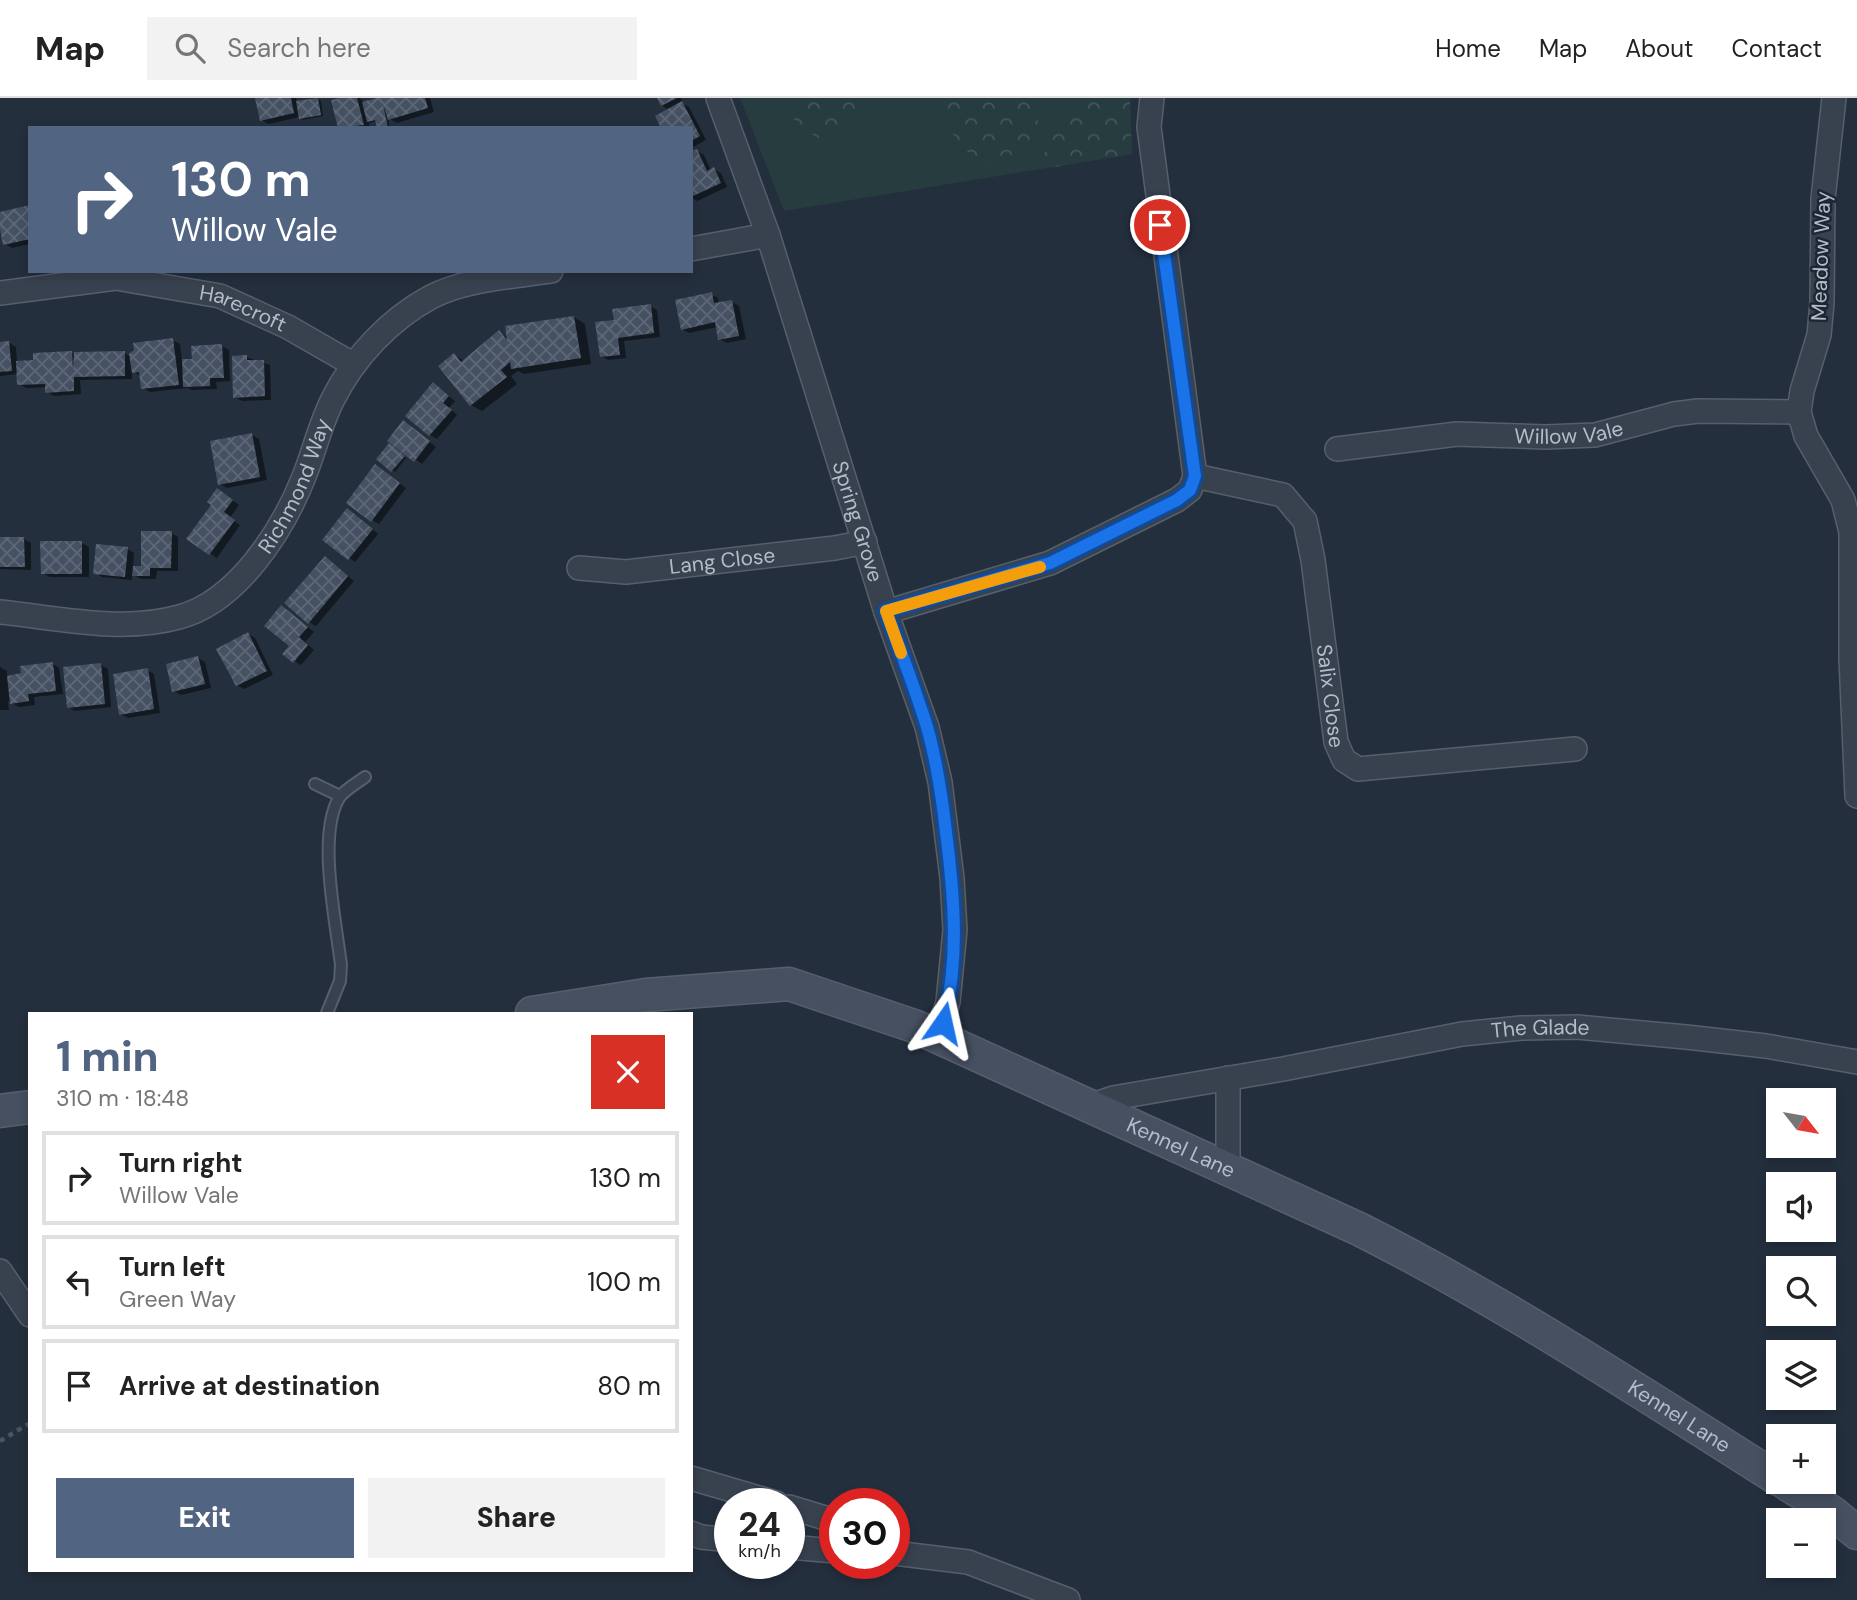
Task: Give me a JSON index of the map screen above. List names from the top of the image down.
{
  "streets": {
    "street": [
      "Meadow Way",
      "Harecroft",
      "Willow Vale",
      "Richmond Way",
      "Spring Grove",
      "Lang Close",
      "Salix Close",
      "The Glade",
      "Kennel Lane"
    ]
  },
  "crossings": [
    ["Meadow Way", "Willow Vale"],
    ["Harecroft", "Richmond Way"],
    ["Spring Grove", "Lang Close"],
    ["Spring Grove", "Kennel Lane"],
    ["The Glade", "Kennel Lane"]
  ],
  "north": "bottom right",
  "page": {
    "header": "Map",
    "search": "Search here",
    "nav": [
      "Home",
      "Map",
      "About",
      "Contact"
    ],
    "turn": ["130 m", "Willow Vale"],
    "heading": ["1 min", "310 m · 18:48"],
    "map_buttons": ["+", "−"],
    "list": [
      {
        "name": "Turn right",
        "note": "Willow Vale",
        "value": "130 m"
      },
      {
        "name": "Turn left",
        "note": "Green Way",
        "value": "100 m"
      },
      {
        "name": "Arrive at destination",
        "value": "80 m"
      }
    ],
    "buttons": ["Exit", "Share"],
    "speed": "24 km/h",
    "limit": "30"
  }
}
